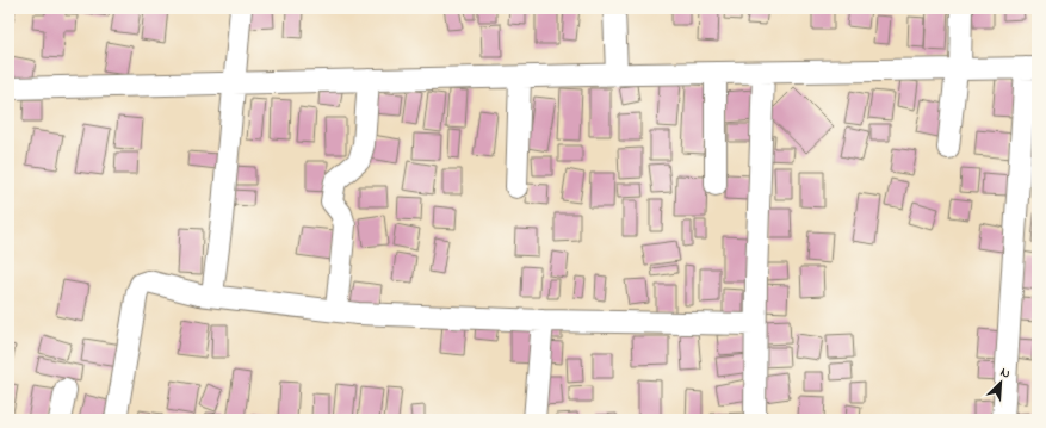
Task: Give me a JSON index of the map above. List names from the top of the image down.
{
  "north": "top right"
}
